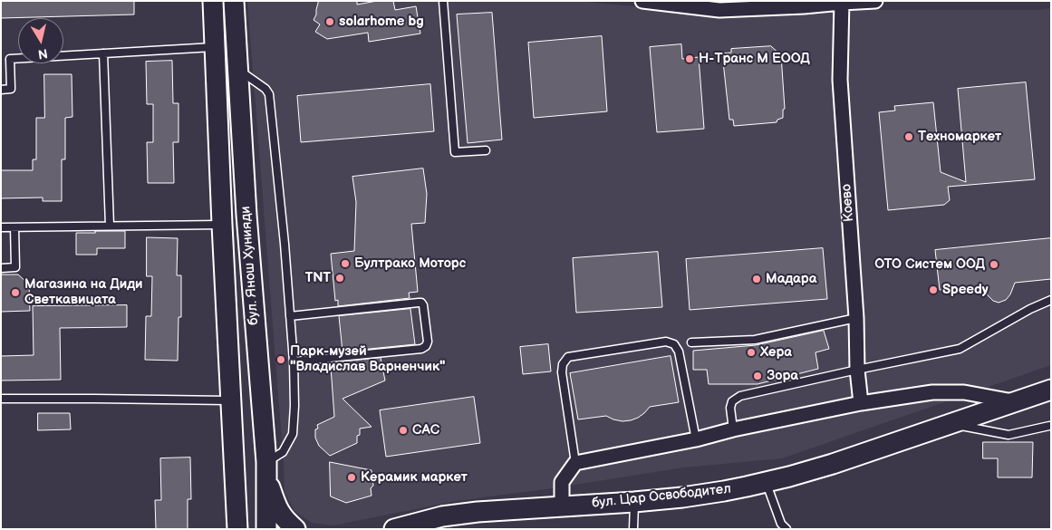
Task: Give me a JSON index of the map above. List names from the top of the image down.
{
  "streets": {
    "street": ["Коево", "бул. Янош Хунияди", "бул. Цар Освободител"]
  },
  "places": [
    "solarhome bg",
    "Н-Транс М ЕООД",
    "Техномаркет",
    "Бултрако Моторс",
    "ОТО Систем ООД",
    "TNT",
    "Мадара",
    "Speedy",
    "Магазина на Диди Светкавицата",
    "Хера",
    "Парк-музей \"Владислав Варненчик\"",
    "Зора",
    "САС",
    "Керамик маркет"
  ],
  "north": "bottom"
}
